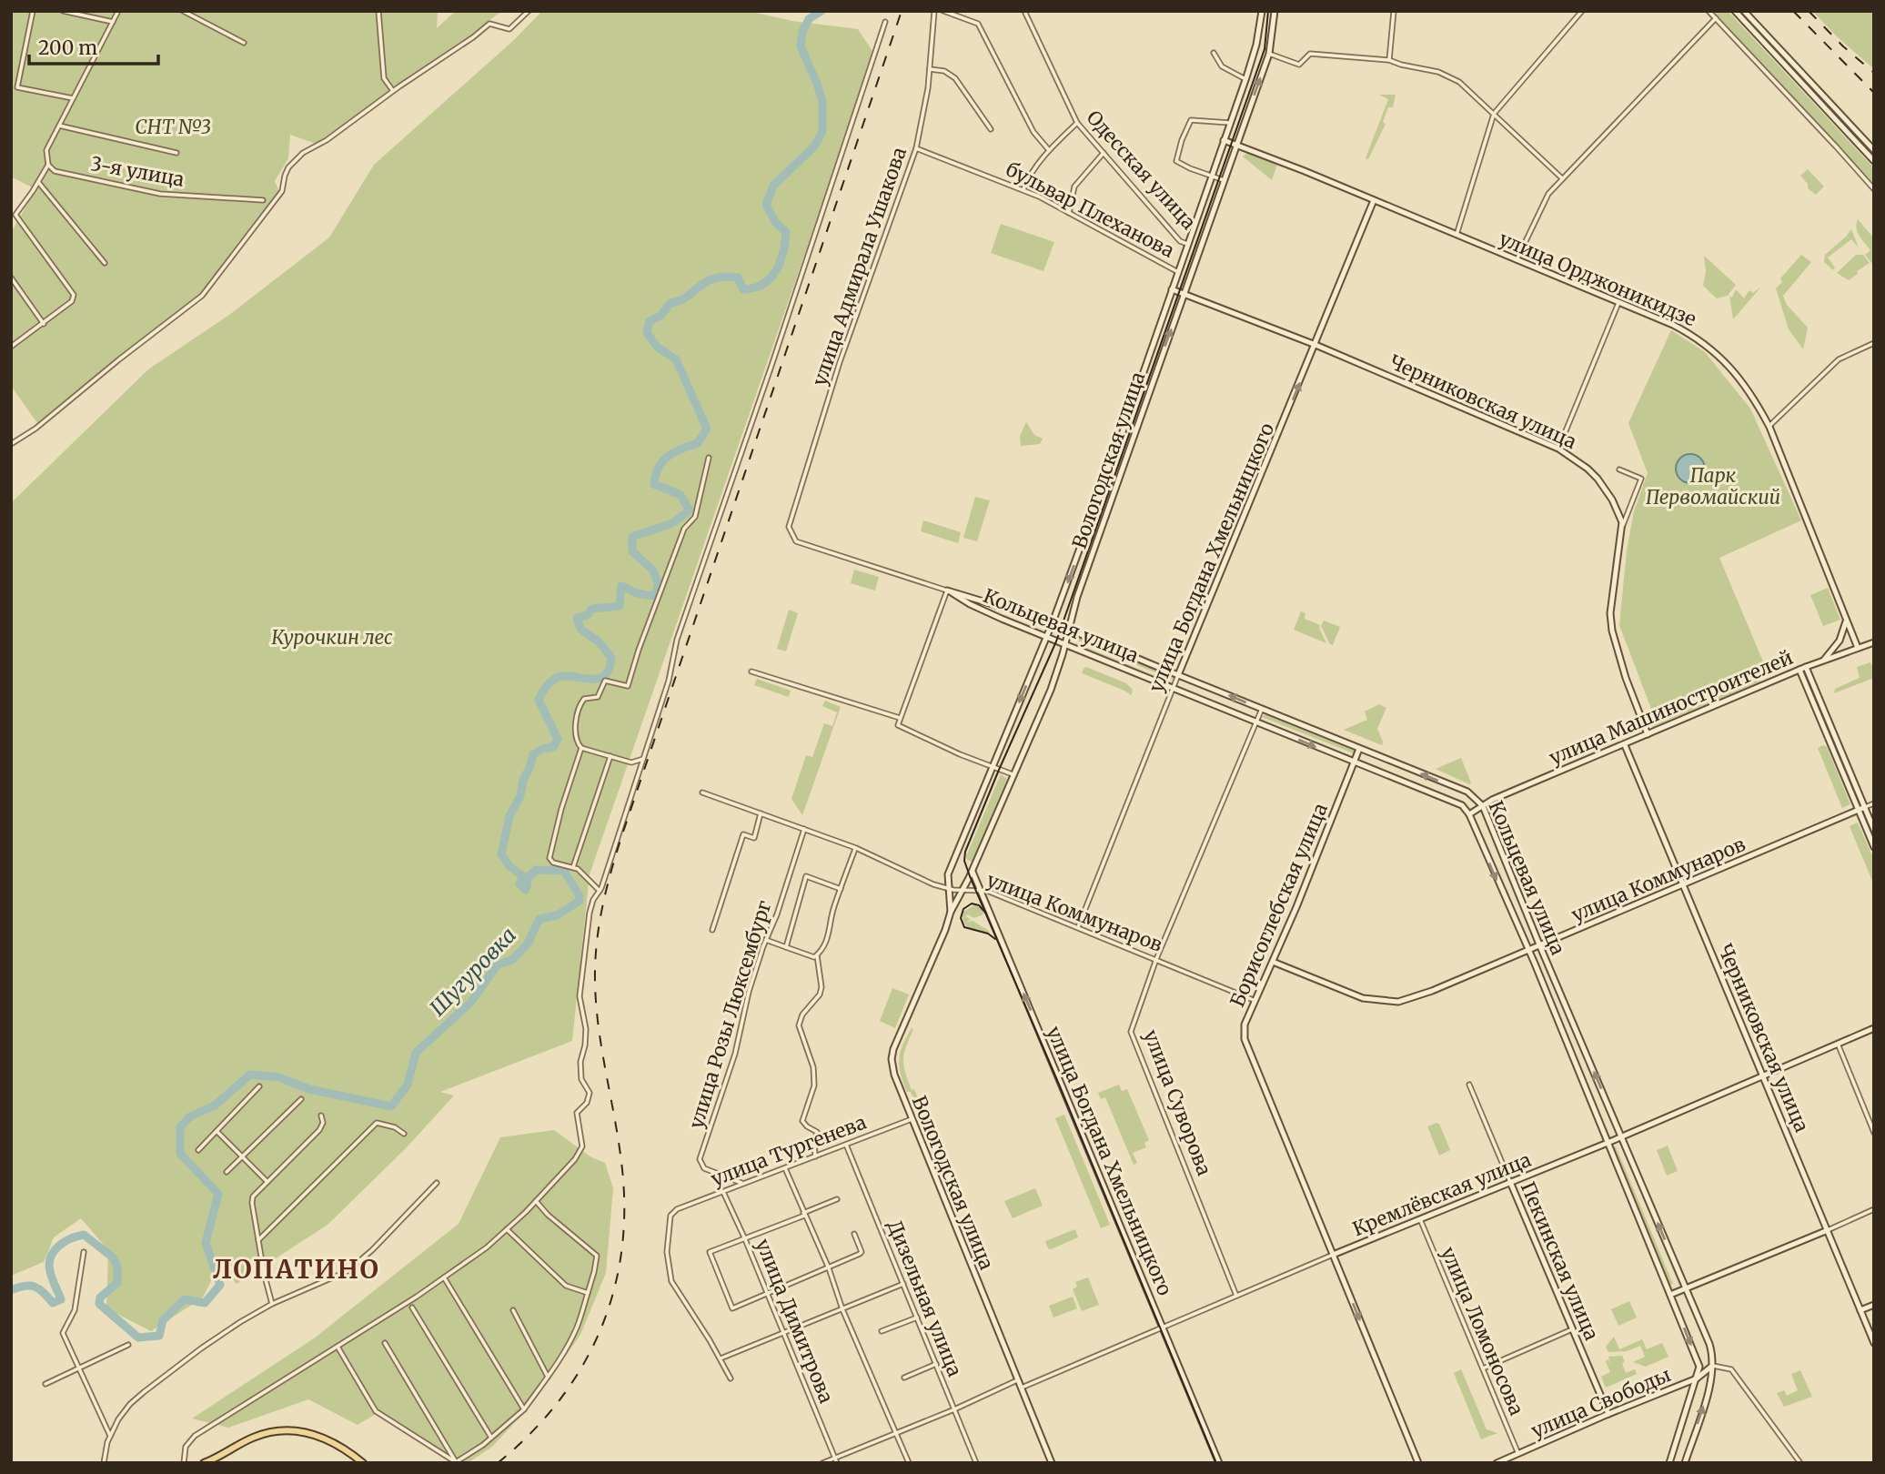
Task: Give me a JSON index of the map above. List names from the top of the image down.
{
  "streets": {
    "main road": [
      "улица Орджоникидзе",
      "Черниковская улица",
      "Вологодская улица",
      "улица Богдана Хмельницкого",
      "Кольцевая улица",
      "улица Машиностроителей",
      "улица Коммунаров",
      "Борисоглебская улица",
      "Кремлёвская улица",
      "Пекинская улица",
      "улица Свободы"
    ],
    "street": [
      "Одесская улица",
      "3-я улица",
      "бульвар Плеханова",
      "улица Адмирала Ушакова",
      "улица Розы Люксембург",
      "улица Суворова",
      "улица Тургенева",
      "Дизельная улица",
      "улица Димитрова",
      "улица Ломоносова"
    ]
  },
  "crossings": [
    ["Одесская улица", "Вологодская улица"],
    ["бульвар Плеханова", "улица Адмирала Ушакова"],
    ["бульвар Плеханова", "Вологодская улица"],
    ["улица Адмирала Ушакова", "Кольцевая улица"],
    ["улица Орджоникидзе", "Вологодская улица"],
    ["улица Орджоникидзе", "улица Богдана Хмельницкого"],
    ["улица Орджоникидзе", "улица Машиностроителей"],
    ["Черниковская улица", "Вологодская улица"],
    ["Черниковская улица", "улица Богдана Хмельницкого"],
    ["Черниковская улица", "улица Машиностроителей"],
    ["Черниковская улица", "улица Коммунаров"],
    ["Черниковская улица", "Кремлёвская улица"],
    ["Вологодская улица", "улица Богдана Хмельницкого"],
    ["Вологодская улица", "Кольцевая улица"],
    ["Вологодская улица", "улица Коммунаров"],
    ["Вологодская улица", "улица Тургенева"],
    ["Вологодская улица", "Кремлёвская улица"],
    ["улица Богдана Хмельницкого", "Кольцевая улица"],
    ["улица Богдана Хмельницкого", "улица Коммунаров"],
    ["улица Богдана Хмельницкого", "Кремлёвская улица"],
    ["Кольцевая улица", "улица Машиностроителей"],
    ["Кольцевая улица", "улица Коммунаров"],
    ["Кольцевая улица", "Борисоглебская улица"],
    ["Кольцевая улица", "улица Суворова"],
    ["Кольцевая улица", "Кремлёвская улица"],
    ["Кольцевая улица", "улица Свободы"],
    ["улица Коммунаров", "Борисоглебская улица"],
    ["улица Коммунаров", "улица Розы Люксембург"],
    ["улица Коммунаров", "улица Суворова"],
    ["Борисоглебская улица", "Кремлёвская улица"],
    ["улица Розы Люксембург", "улица Тургенева"],
    ["улица Суворова", "Кремлёвская улица"],
    ["улица Тургенева", "Дизельная улица"],
    ["улица Тургенева", "улица Димитрова"],
    ["Кремлёвская улица", "Пекинская улица"],
    ["Кремлёвская улица", "улица Ломоносова"],
    ["Пекинская улица", "улица Свободы"],
    ["улица Ломоносова", "улица Свободы"]
  ],
  "one_way": ["улица Богдана Хмельницкого"],
  "districts": ["ЛОПАТИНО"],
  "water": ["Шугуровка"],
  "parks": ["СНТ №3", "Парк Первомайский", "Курочкин лес"],
  "scale_bar": "200 m"
}
